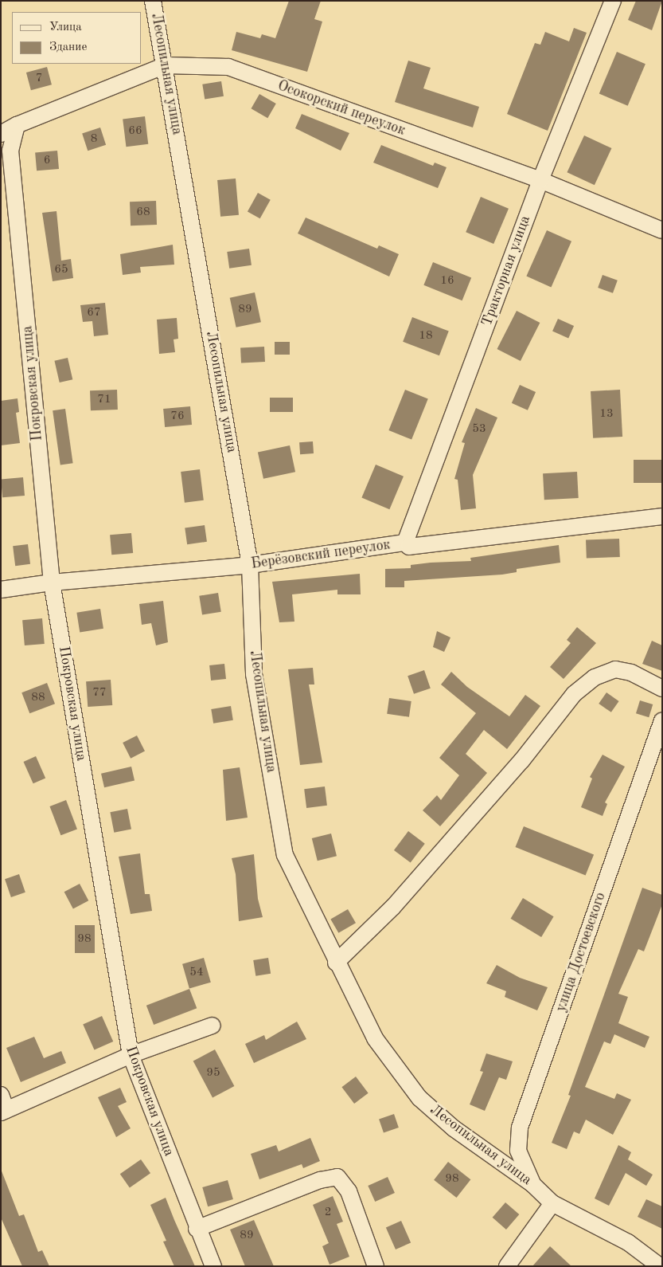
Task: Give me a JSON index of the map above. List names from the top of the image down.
{
  "streets": {
    "street": [
      "Лесопильная улица",
      "Осокорский переулок",
      "Тракторная улица",
      "Покровская улица",
      "Берёзовский переулок",
      "улица Достоевского"
    ]
  },
  "crossings": [
    ["Лесопильная улица", "Осокорский переулок"],
    ["Лесопильная улица", "Берёзовский переулок"],
    ["Лесопильная улица", "улица Достоевского"],
    ["Осокорский переулок", "Тракторная улица"],
    ["Осокорский переулок", "Покровская улица"],
    ["Тракторная улица", "Берёзовский переулок"],
    ["Покровская улица", "Берёзовский переулок"]
  ],
  "house_numbers": [
    "7",
    "66",
    "8",
    "6",
    "68",
    "65",
    "16",
    "89",
    "67",
    "18",
    "71",
    "13",
    "76",
    "53",
    "77",
    "88",
    "98",
    "54",
    "95",
    "98",
    "2",
    "89"
  ],
  "legend": ["Улица", "Здание"]
}
